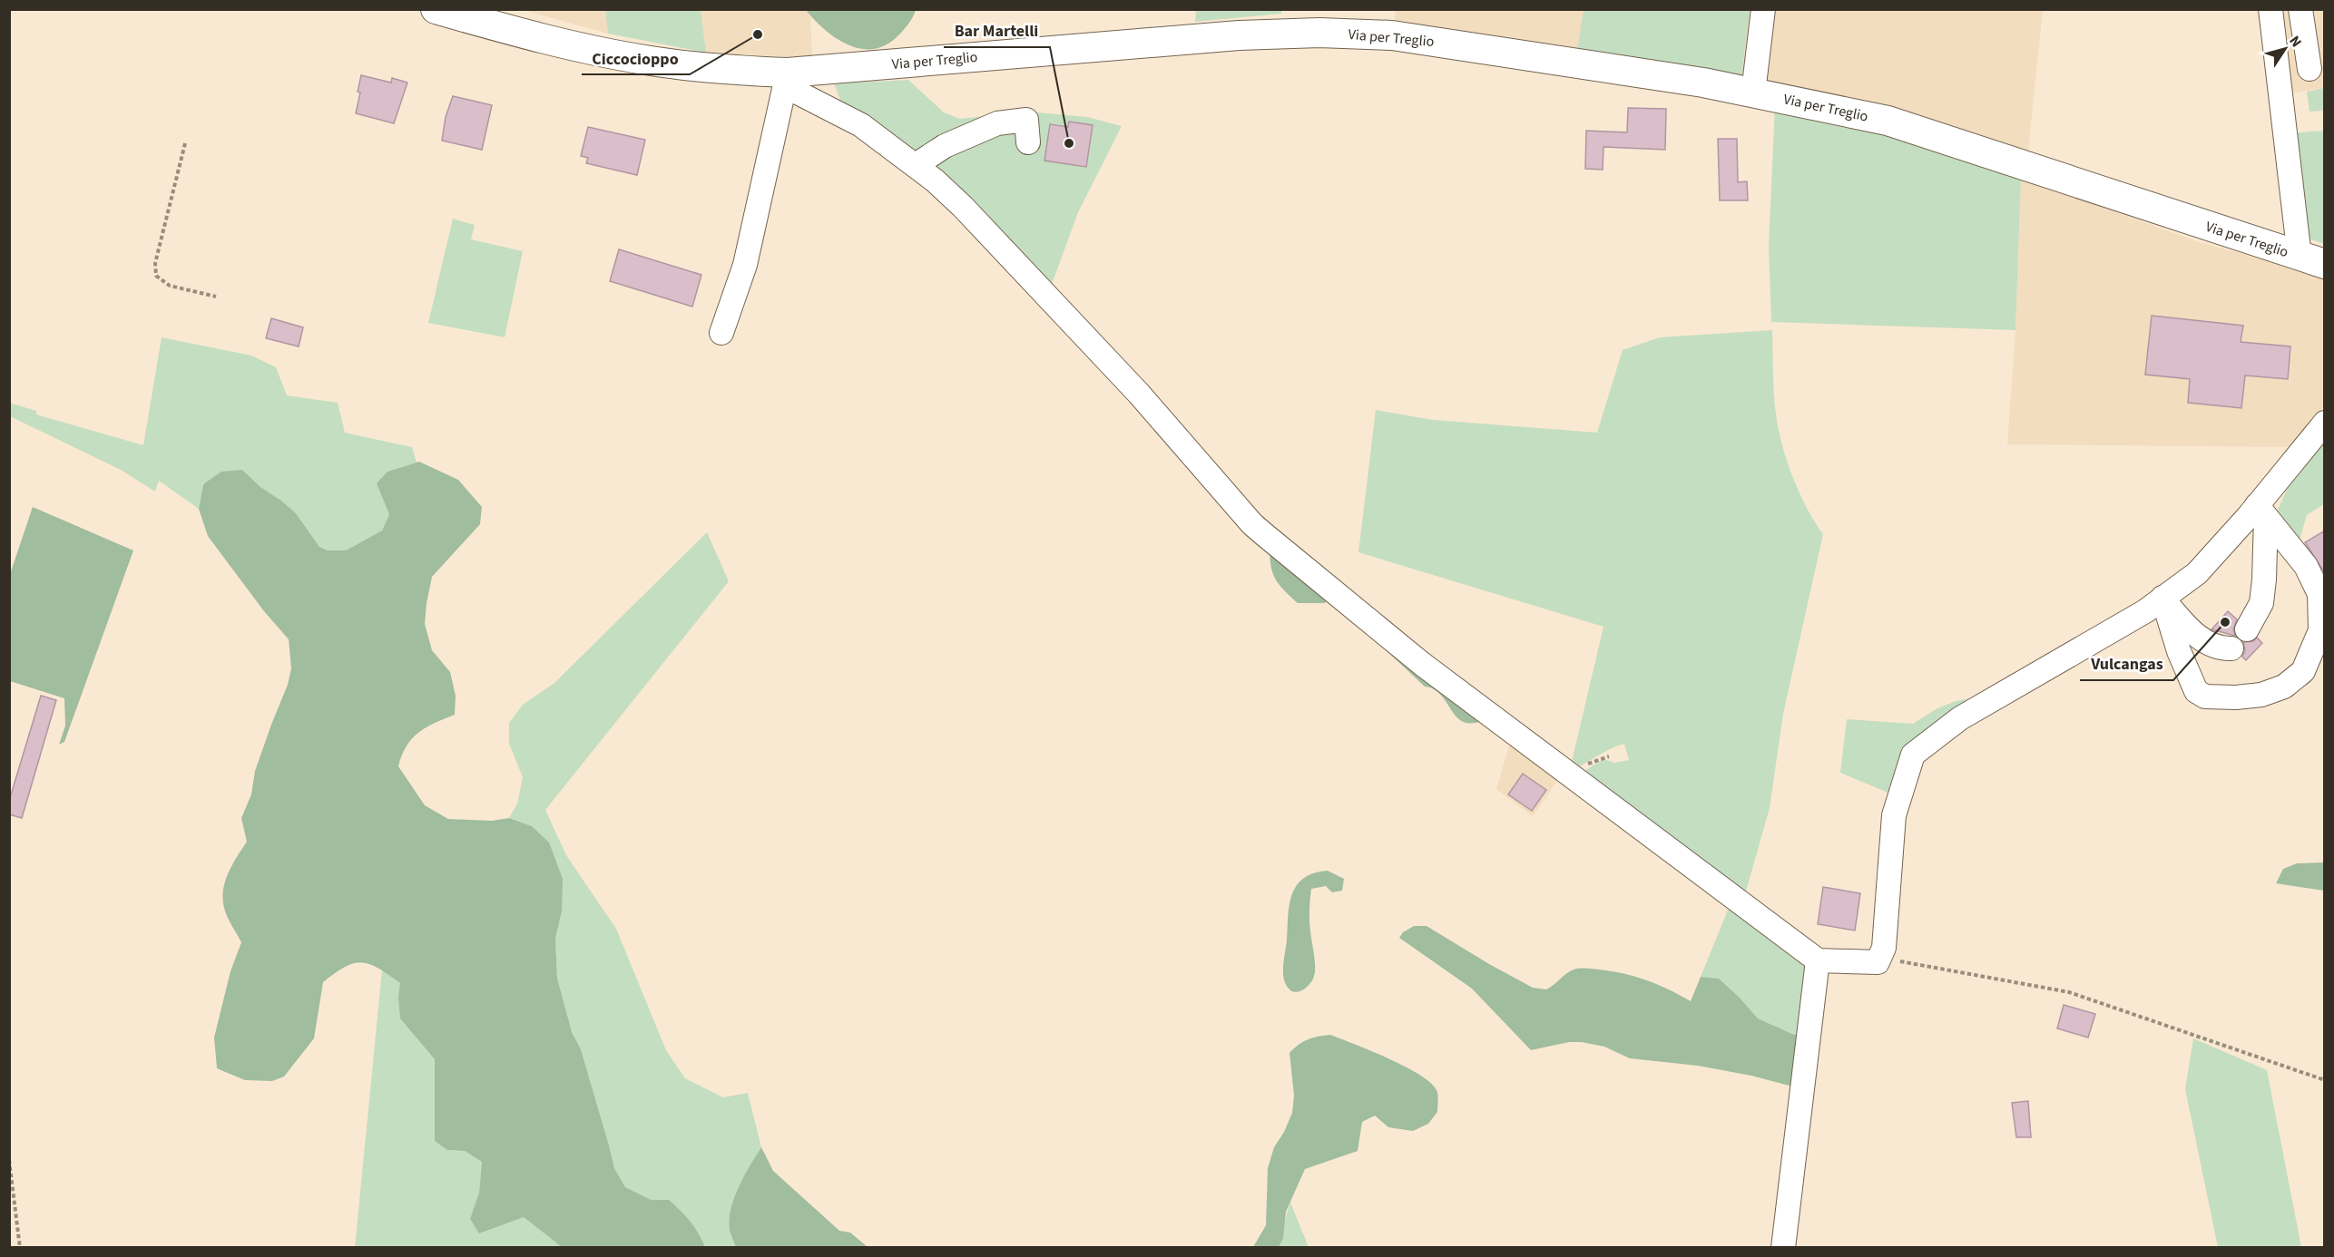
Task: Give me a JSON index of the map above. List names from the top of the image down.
{
  "streets": {
    "main road": ["Via per Treglio"]
  },
  "places": ["Ciccocioppo", "Bar Martelli", "Vulcangas"],
  "north": "top right"
}
